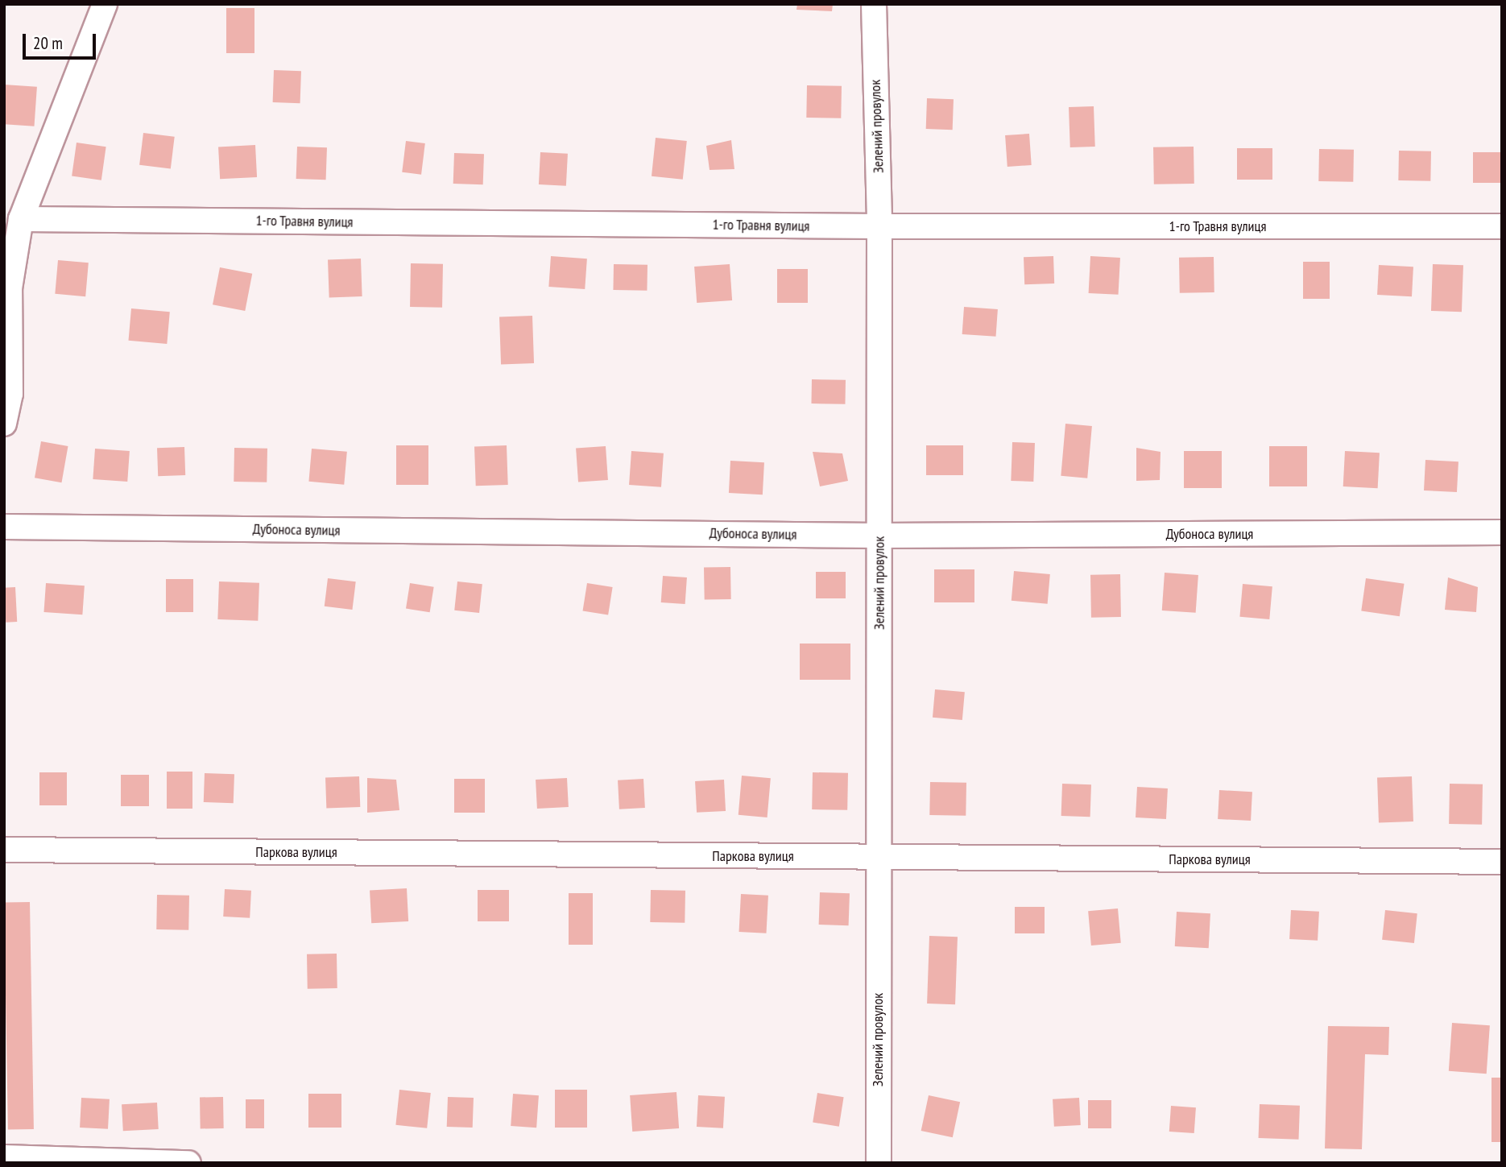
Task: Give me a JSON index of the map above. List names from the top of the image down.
{
  "streets": {
    "street": [
      "Зелений провулок",
      "1-го Травня вулиця",
      "Дубоноса вулиця",
      "Паркова вулиця"
    ]
  },
  "crossings": [
    ["Зелений провулок", "1-го Травня вулиця"],
    ["Зелений провулок", "Дубоноса вулиця"],
    ["Зелений провулок", "Паркова вулиця"]
  ],
  "scale_bar": "20 m"
}
